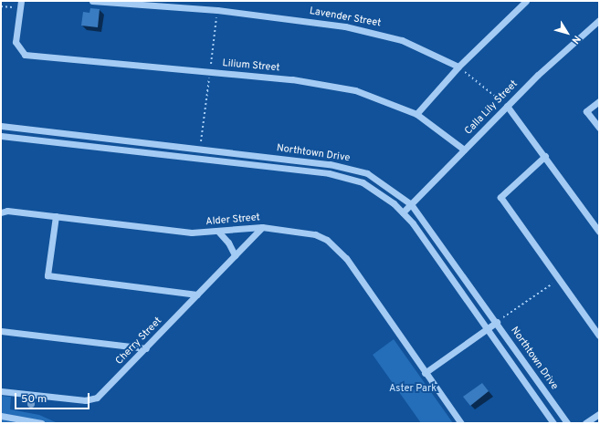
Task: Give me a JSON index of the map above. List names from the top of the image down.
{
  "streets": {
    "street": [
      "Lavender Street",
      "Lilium Street",
      "Calla Lily Street",
      "Northtown Drive",
      "Alder Street",
      "Cherry Street"
    ]
  },
  "crossings": [
    ["Lilium Street", "Calla Lily Street"],
    ["Calla Lily Street", "Northtown Drive"],
    ["Alder Street", "Cherry Street"]
  ],
  "parks": ["Aster Park"],
  "scale_bar": "50 m",
  "north": "bottom right"
}
